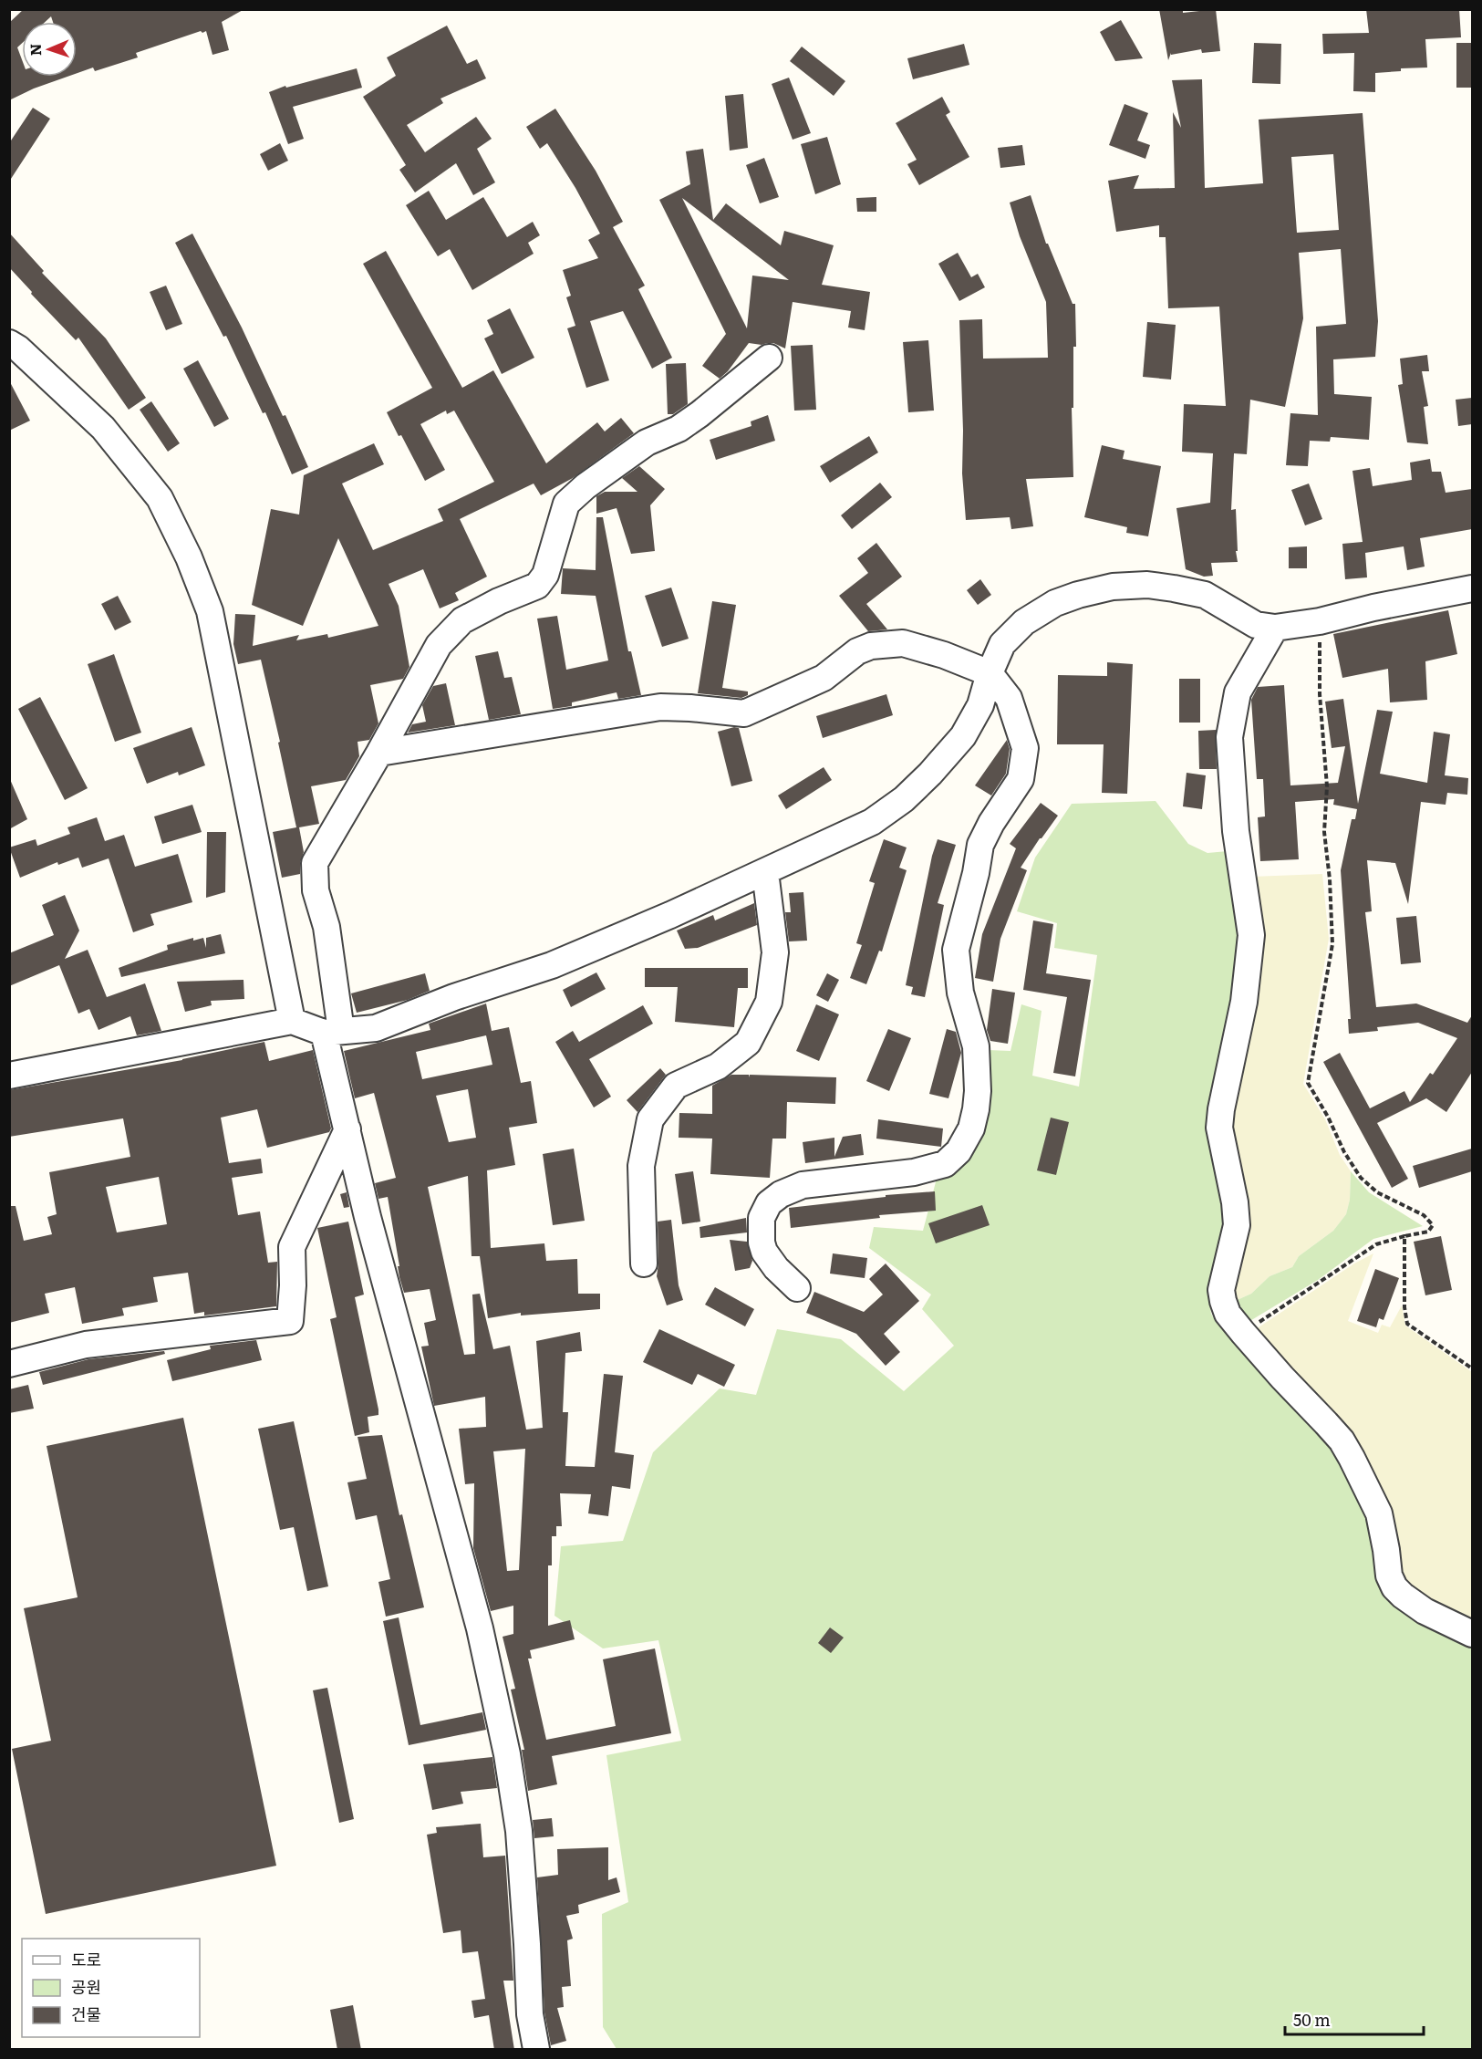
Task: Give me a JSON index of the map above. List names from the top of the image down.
{
  "legend": ["도로", "공원", "건물"],
  "scale_bar": "50 m",
  "north": "left"
}
